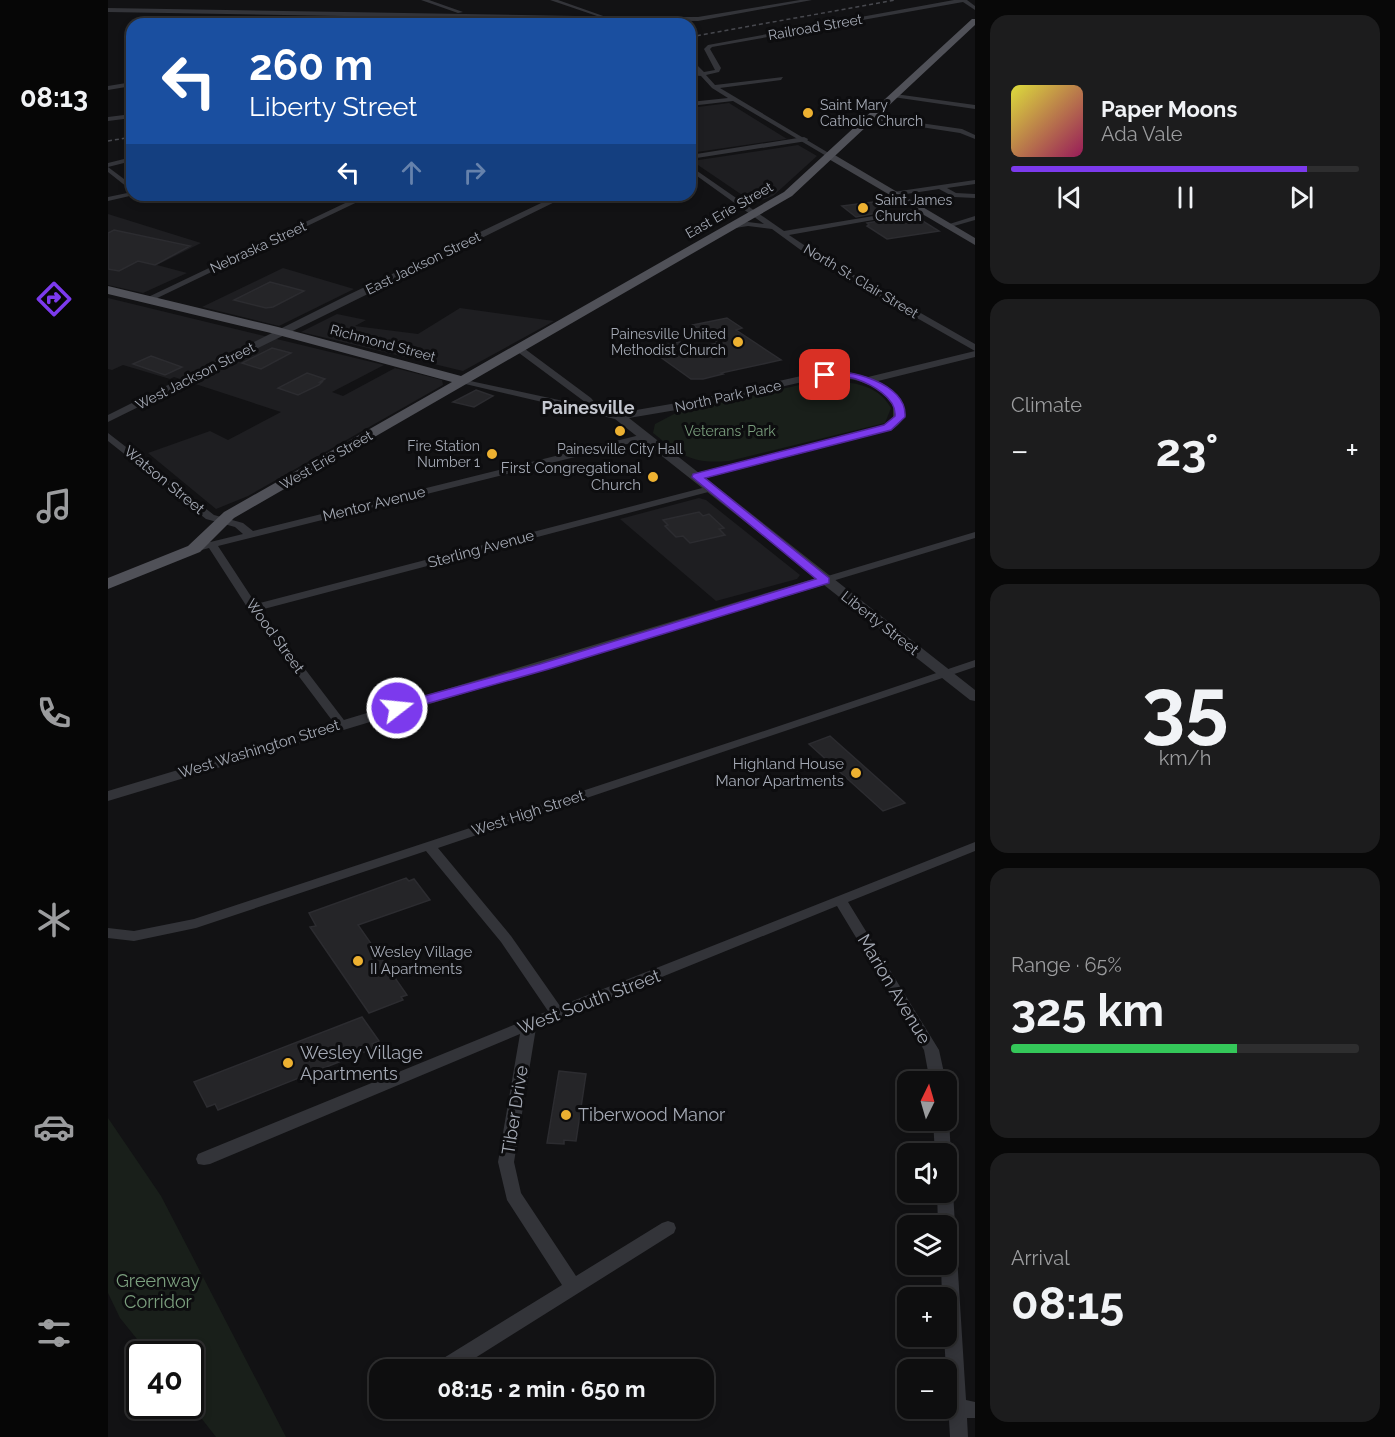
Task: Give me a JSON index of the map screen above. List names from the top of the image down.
{
  "streets": {
    "main road": [
      "East Erie Street",
      "Richmond Street",
      "West Erie Street",
      "Mentor Avenue"
    ],
    "street": [
      "Railroad Street",
      "Nebraska Street",
      "East Jackson Street",
      "North St. Clair Street",
      "West Jackson Street",
      "North Park Place",
      "Watson Street",
      "Sterling Avenue",
      "Liberty Street",
      "Wood Street",
      "West Washington Street",
      "West High Street",
      "Marion Avenue",
      "West South Street",
      "Tiber Drive"
    ]
  },
  "crossings": [
    ["East Erie Street", "North St. Clair Street"],
    ["East Erie Street", "Richmond Street"],
    ["East Erie Street", "West Erie Street"],
    ["Nebraska Street", "Richmond Street"],
    ["East Jackson Street", "Richmond Street"],
    ["East Jackson Street", "West Jackson Street"],
    ["Richmond Street", "West Jackson Street"],
    ["Richmond Street", "North Park Place"],
    ["Richmond Street", "West Erie Street"],
    ["Richmond Street", "Mentor Avenue"],
    ["Richmond Street", "Liberty Street"],
    ["North Park Place", "Mentor Avenue"],
    ["North Park Place", "Liberty Street"],
    ["West Erie Street", "Watson Street"],
    ["West Erie Street", "Mentor Avenue"],
    ["Watson Street", "Mentor Avenue"],
    ["Mentor Avenue", "Liberty Street"],
    ["Mentor Avenue", "Wood Street"],
    ["Sterling Avenue", "Liberty Street"],
    ["Sterling Avenue", "Wood Street"],
    ["Liberty Street", "West Washington Street"],
    ["Liberty Street", "West High Street"],
    ["Wood Street", "West Washington Street"],
    ["Marion Avenue", "West South Street"],
    ["West South Street", "Tiber Drive"]
  ],
  "districts": ["Painesville"],
  "parks": ["Veterans' Park", "Greenway Corridor"],
  "places": [
    "Saint Mary Catholic Church",
    "Saint James Church",
    "Painesville United Methodist Church",
    "Painesville City Hall",
    "Fire Station Number 1",
    "First Congregational Church",
    "Highland House Manor Apartments",
    "Wesley Village II Apartments",
    "Wesley Village Apartments",
    "Tiberwood Manor"
  ],
  "north": "top",
  "page": {
    "tabs": "08:13",
    "turn": ["260 m", "Liberty Street"],
    "song": ["Paper Moons", "Ada Vale"],
    "tile": [
      "Climate",
      ["35", "km/h"],
      ["Range · 65%", "325 km"],
      ["Arrival", "08:15"]
    ],
    "heat": ["−", "23°", "+"],
    "map_buttons": ["+", "−"],
    "limit": "40",
    "trip": "08:15 · 2 min · 650 m"
  }
}
